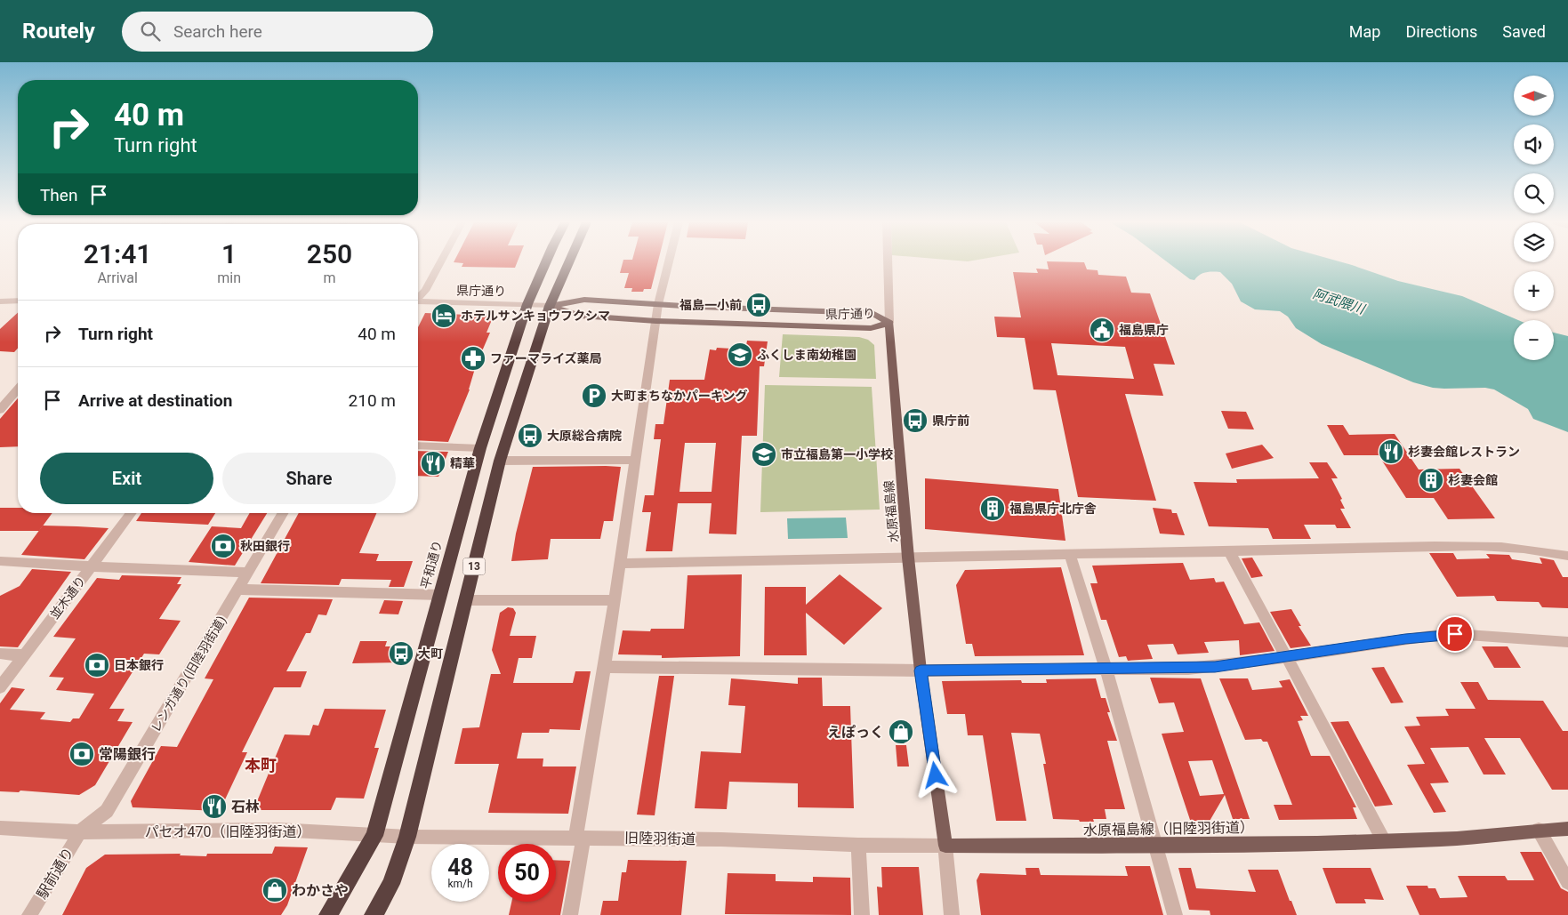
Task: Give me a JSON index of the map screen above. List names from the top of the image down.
{
  "streets": {
    "highway": ["平和通り", "13"],
    "main road": ["県庁通り", "水原福島線", "水原福島線（旧陸羽街道）"],
    "street": [
      "並木通り",
      "レンガ通り(旧陸羽街道)",
      "パセオ470（旧陸羽街道）",
      "旧陸羽街道",
      "駅前通り"
    ]
  },
  "crossings": [
    ["県庁通り", "水原福島線"],
    ["県庁通り", "平和通り"],
    ["県庁通り", "13"],
    ["平和通り", "パセオ470（旧陸羽街道）"],
    ["平和通り", "旧陸羽街道"],
    ["13", "旧陸羽街道"],
    ["レンガ通り(旧陸羽街道)", "パセオ470（旧陸羽街道）"],
    ["レンガ通り(旧陸羽街道)", "駅前通り"],
    ["水原福島線（旧陸羽街道）", "旧陸羽街道"],
    ["パセオ470（旧陸羽街道）", "旧陸羽街道"],
    ["パセオ470（旧陸羽街道）", "駅前通り"]
  ],
  "districts": ["本町"],
  "water": ["阿武隈川"],
  "places": {
    "bus stop": [
      "福島一小前",
      "県庁前",
      "大原総合病院",
      "大町"
    ],
    "hotel": ["ホテルサンキョウフクシマ"],
    "public building": ["福島県庁"],
    "school or university": ["ふくしま南幼稚園", "市立福島第一小学校"],
    "pharmacy": ["ファーマライズ薬局"],
    "parking": ["大町まちなかパーキング"],
    "restaurant": ["杉妻会館レストラン", "精華", "石林"],
    "building": ["杉妻会館", "福島県庁北庁舎"],
    "bank": ["秋田銀行", "日本銀行", "常陽銀行"],
    "shop": ["えぽっく", "わかさや"]
  },
  "north": "left",
  "page": {
    "header": "Routely",
    "search": "Search here",
    "nav": ["Map", "Directions", "Saved"],
    "map_buttons": ["+", "−"],
    "turn": ["40 m", "Turn right"],
    "then": "Then",
    "eta": [
      "21:41",
      "Arrival",
      "1",
      "min",
      "250",
      "m"
    ],
    "list": [
      {
        "name": "Turn right",
        "value": "40 m"
      },
      {
        "name": "Arrive at destination",
        "value": "210 m"
      }
    ],
    "buttons": ["Exit", "Share"],
    "speed": "48 km/h",
    "limit": "50"
  }
}
